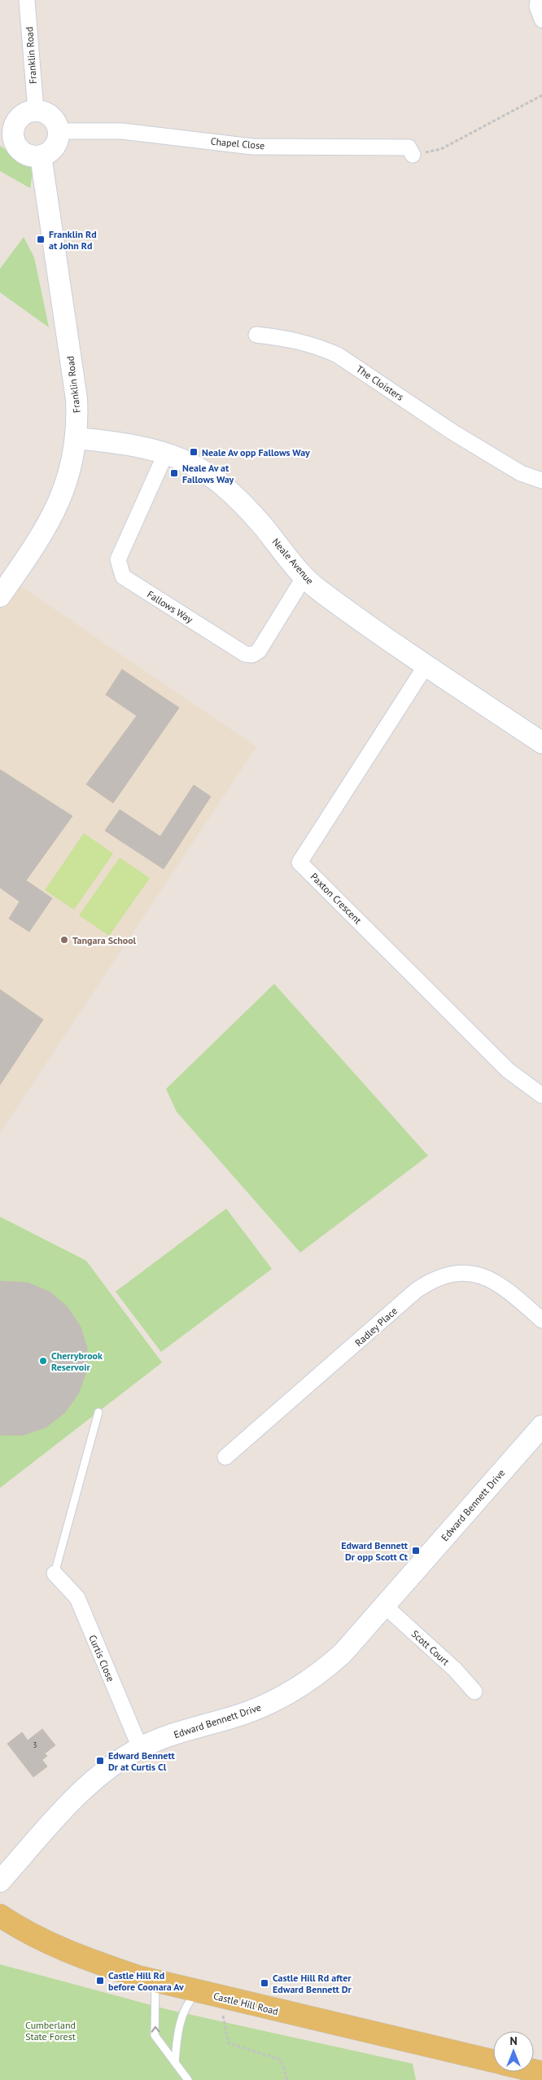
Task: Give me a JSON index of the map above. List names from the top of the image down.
{
  "streets": {
    "main road": ["Castle Hill Road"],
    "street": [
      "Franklin Road",
      "Chapel Close",
      "The Cloisters",
      "Neale Avenue",
      "Fallows Way",
      "Paxton Crescent",
      "Radley Place",
      "Edward Bennett Drive",
      "Scott Court",
      "Curtis Close"
    ]
  },
  "crossings": [
    ["Franklin Road", "Chapel Close"],
    ["Franklin Road", "Neale Avenue"],
    ["Neale Avenue", "Fallows Way"],
    ["Neale Avenue", "Paxton Crescent"],
    ["Edward Bennett Drive", "Scott Court"],
    ["Edward Bennett Drive", "Curtis Close"]
  ],
  "parks": ["Cumberland State Forest"],
  "places": {
    "transit": [
      "Franklin Rd at John Rd",
      "Neale Av opp Fallows Way",
      "Neale Av at Fallows Way",
      "Edward Bennett Dr opp Scott Ct",
      "Edward Bennett Dr at Curtis Cl",
      "Castle Hill Rd before Coonara Av",
      "Castle Hill Rd after Edward Bennett Dr"
    ],
    "other": ["Tangara School", "Cherrybrook Reservoir"]
  },
  "house_numbers": ["3"],
  "north": "top"
}
